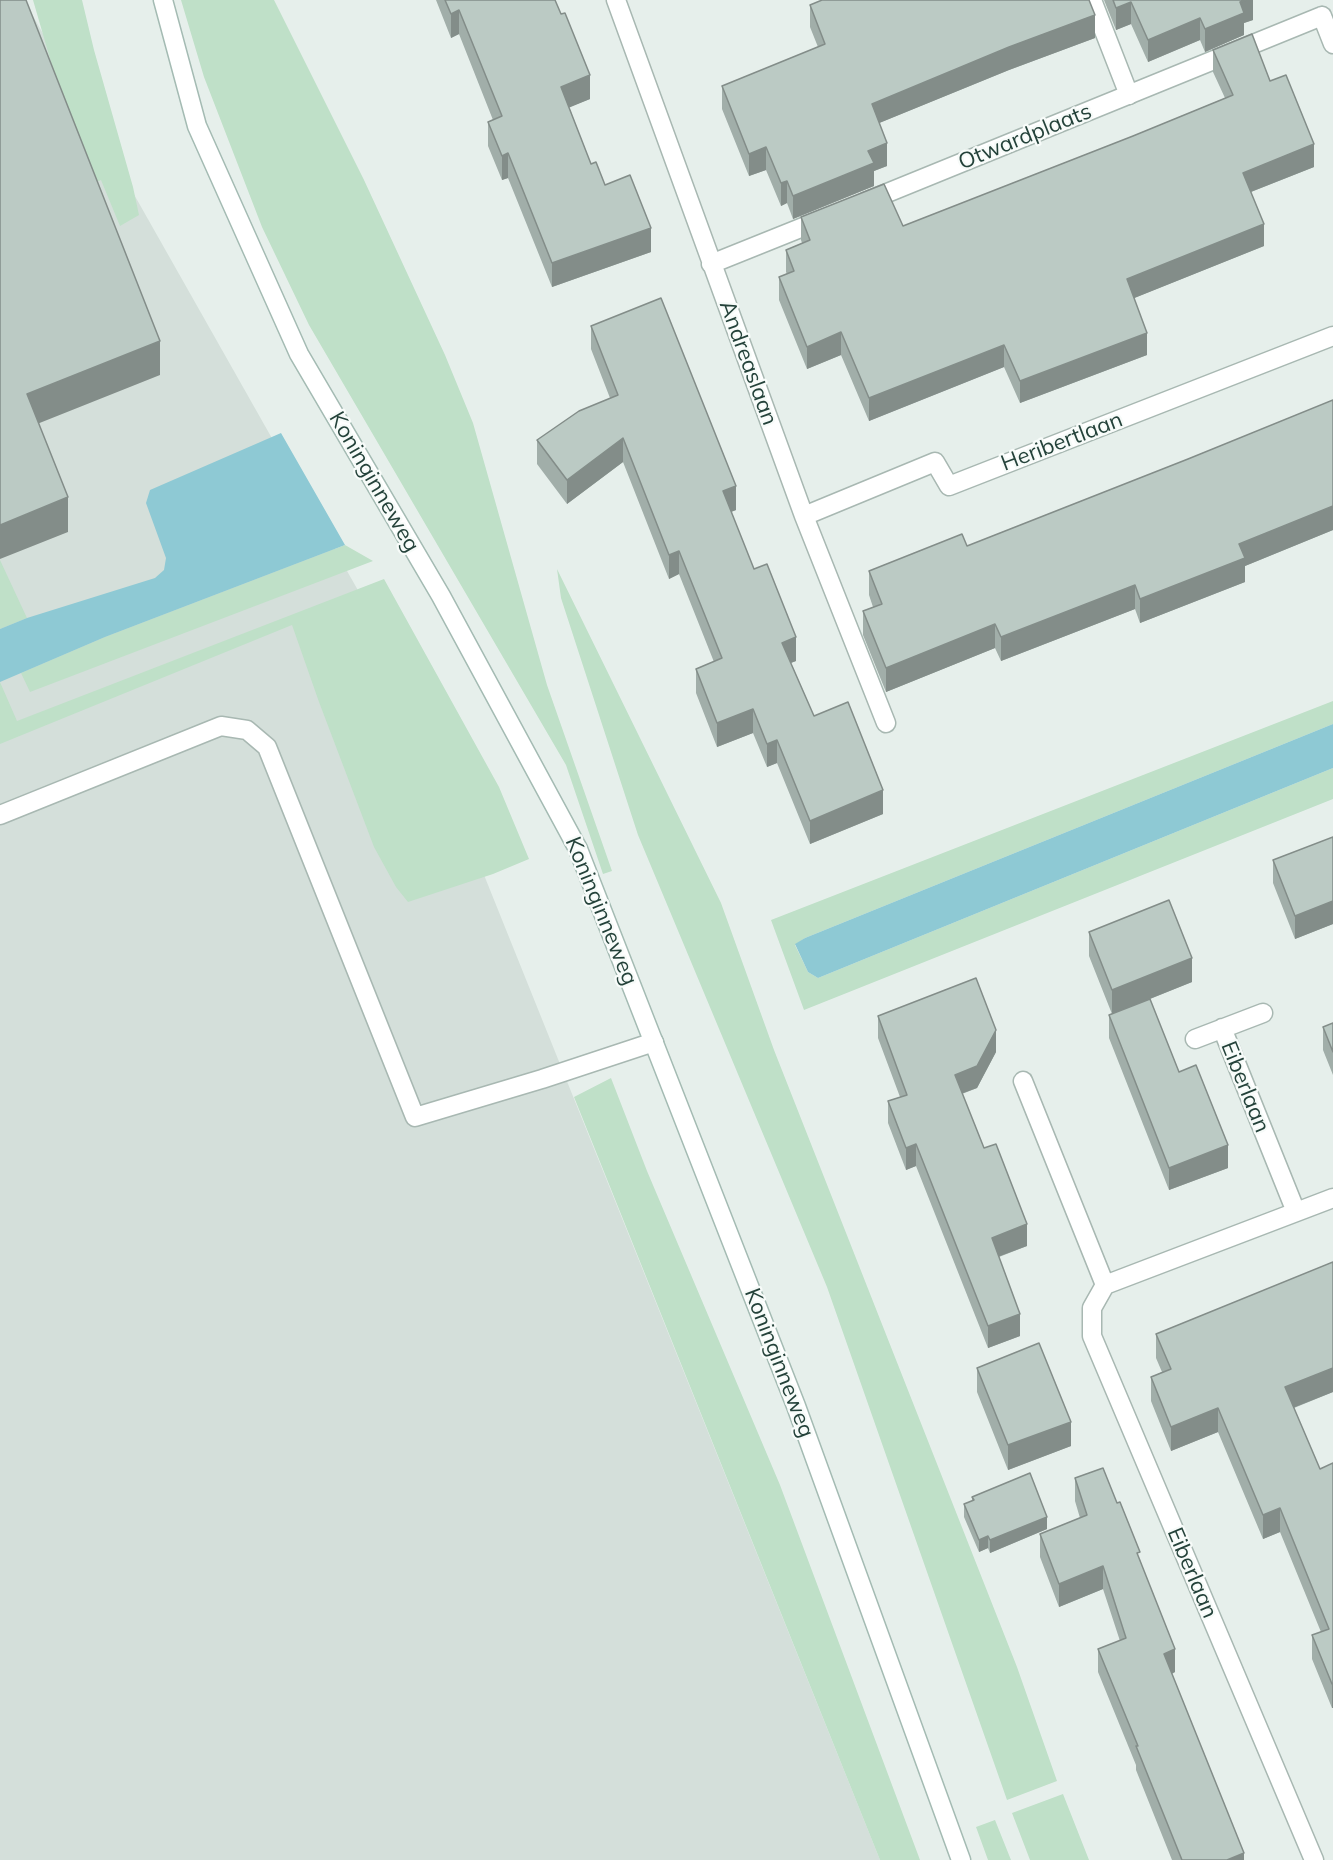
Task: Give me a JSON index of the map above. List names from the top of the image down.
{
  "streets": {
    "street": [
      "Otwardplaats",
      "Andreaslaan",
      "Heribertlaan",
      "Koninginneweg",
      "Eiberlaan"
    ]
  },
  "crossings": [
    ["Otwardplaats", "Andreaslaan"],
    ["Andreaslaan", "Heribertlaan"]
  ]
}
